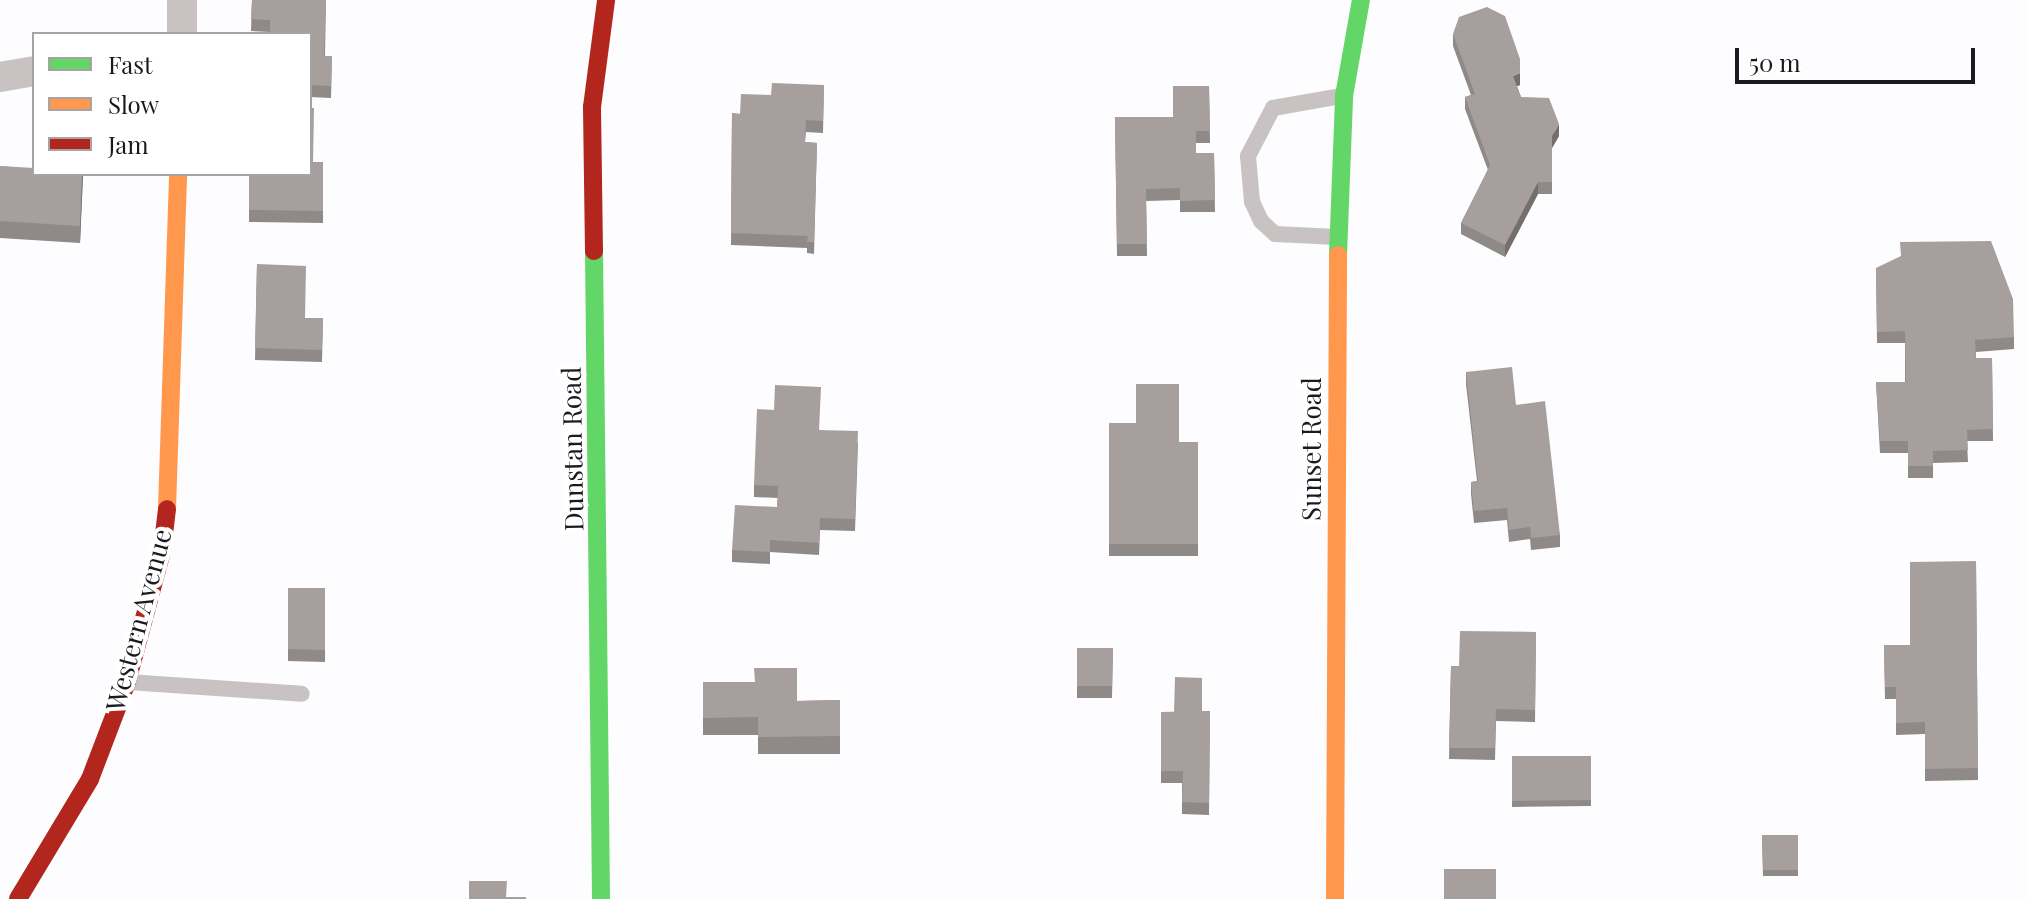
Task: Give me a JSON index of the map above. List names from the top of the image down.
{
  "streets": {
    "street": ["Dunstan Road", "Sunset Road", "Western Avenue"]
  },
  "legend": ["Fast", "Slow", "Jam"],
  "scale_bar": "50 m"
}
